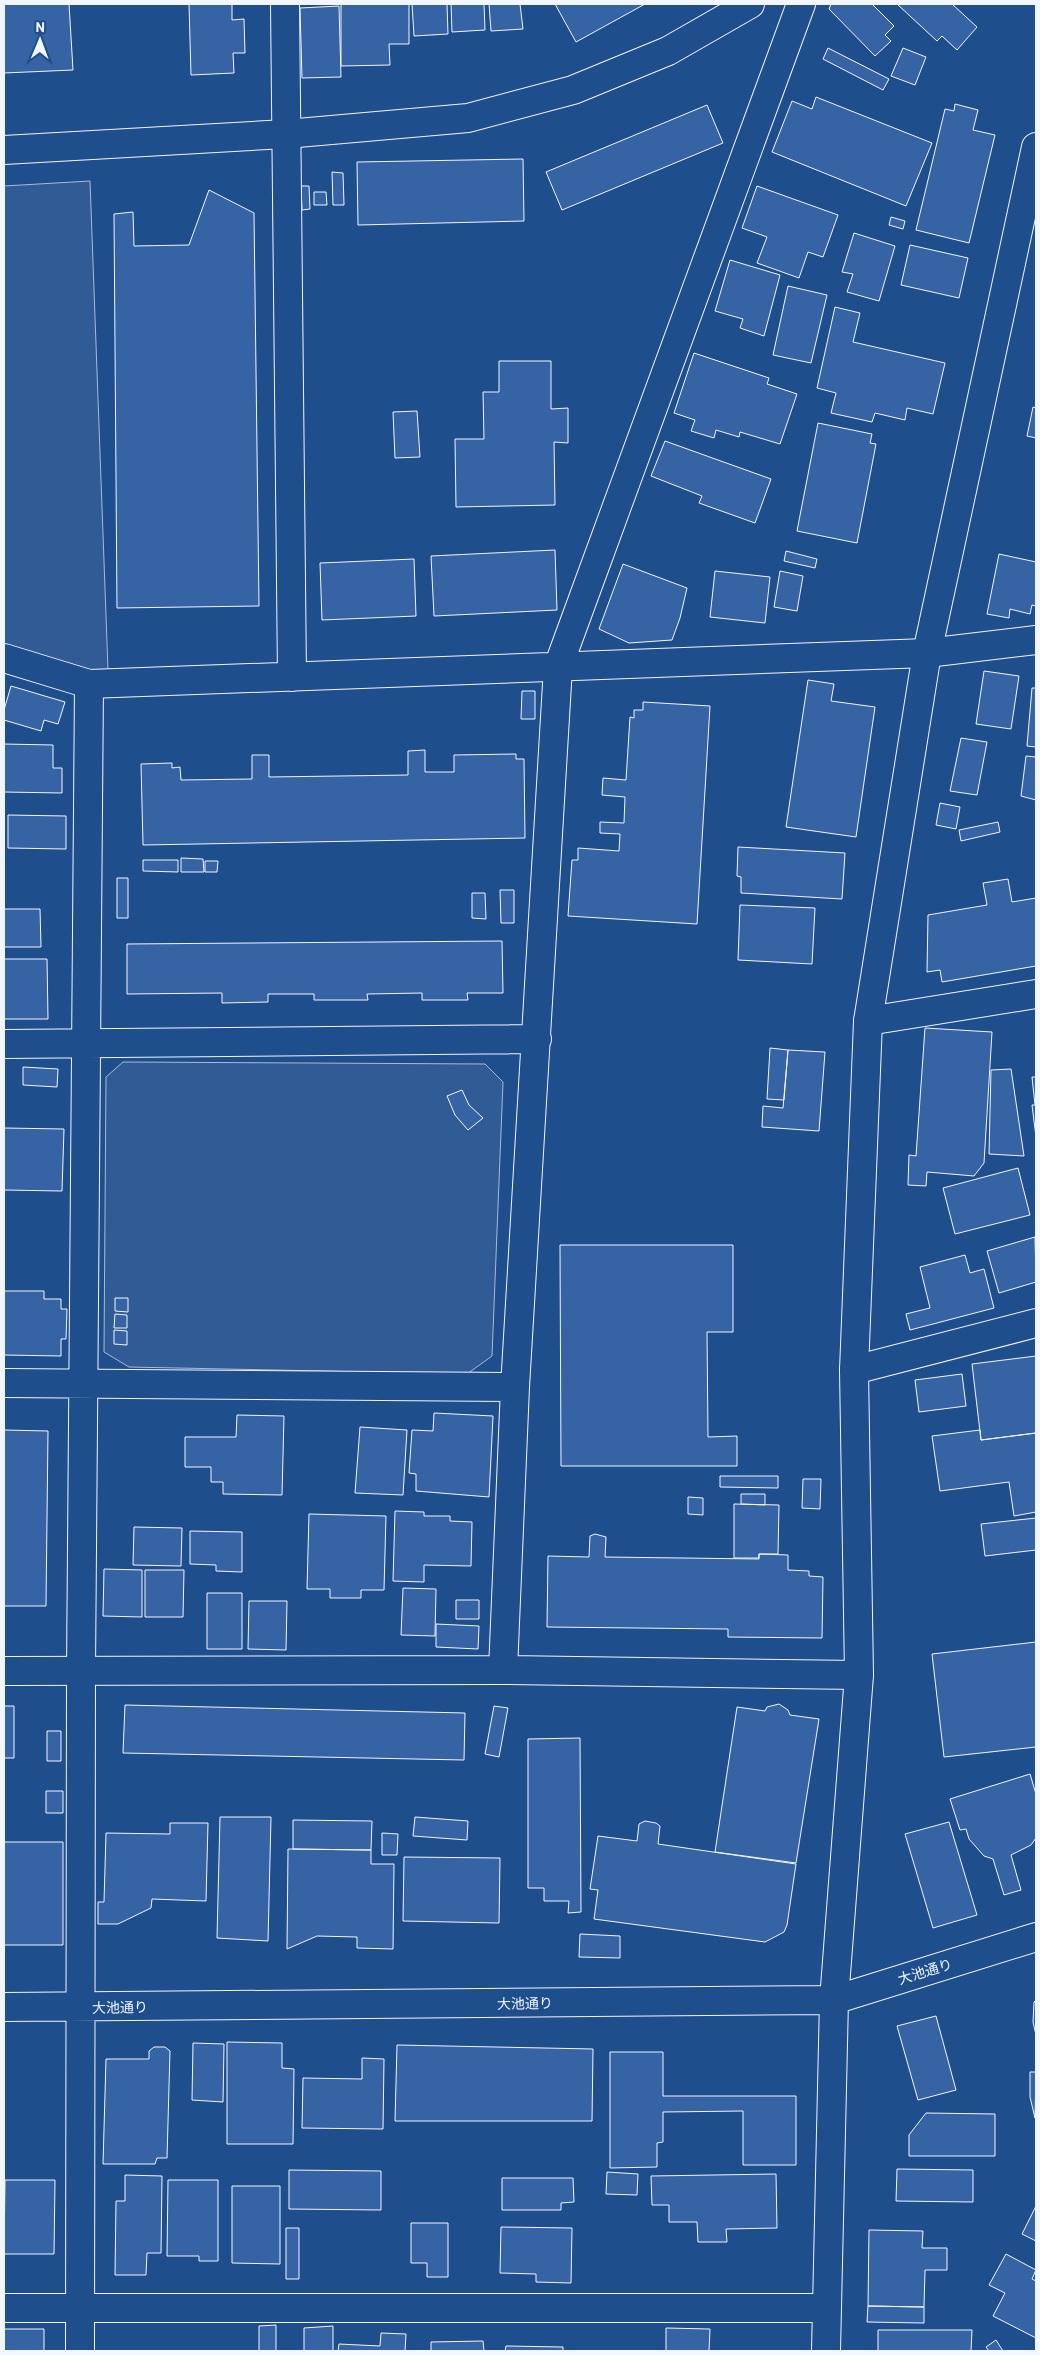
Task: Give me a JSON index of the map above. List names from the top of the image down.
{
  "streets": {
    "street": ["大池通り"]
  },
  "north": "top"
}
